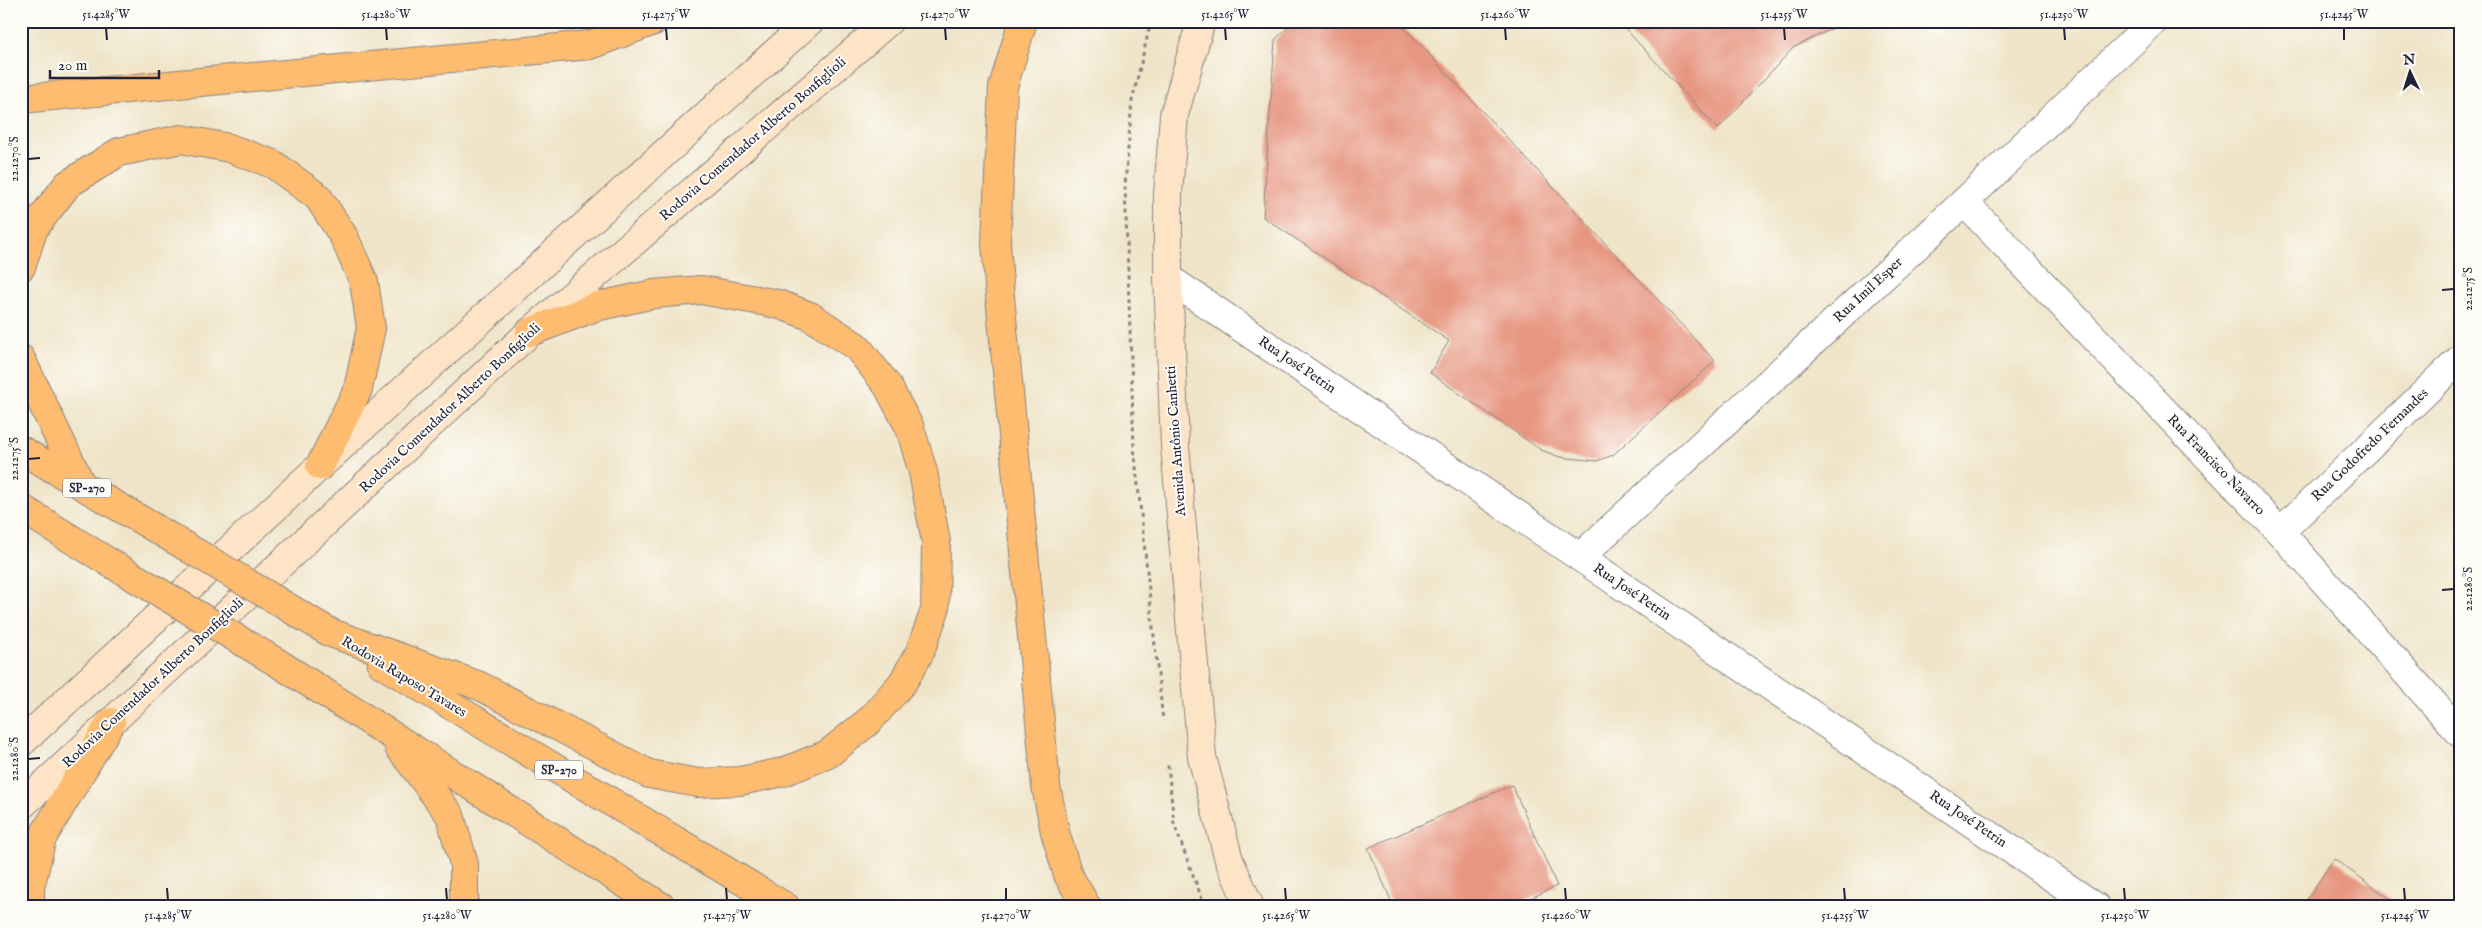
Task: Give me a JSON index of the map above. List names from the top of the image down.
{
  "streets": {
    "highway": ["SP-270", "Rodovia Raposo Tavares"],
    "main road": ["Rodovia Comendador Alberto Bonfiglioli", "Avenida Antônio Canhetti"],
    "street": [
      "Rua Imil Esper",
      "Rua José Petrin",
      "Rua Godofredo Fernandes",
      "Rua Francisco Navarro"
    ]
  },
  "crossings": [
    ["Rua Imil Esper", "Rua José Petrin"],
    ["Rua Imil Esper", "Rua Francisco Navarro"],
    ["Rua José Petrin", "Avenida Antônio Canhetti"],
    ["Rua Godofredo Fernandes", "Rua Francisco Navarro"]
  ],
  "scale_bar": "20 m",
  "north": "top",
  "coordinates": [
    "51.4285°W",
    "51.4280°W",
    "51.4275°W",
    "51.4270°W",
    "51.4265°W",
    "51.4260°W",
    "51.4255°W",
    "51.4250°W",
    "51.4245°W",
    "22.1270°S",
    "22.1275°S",
    "22.1280°S"
  ]
}
